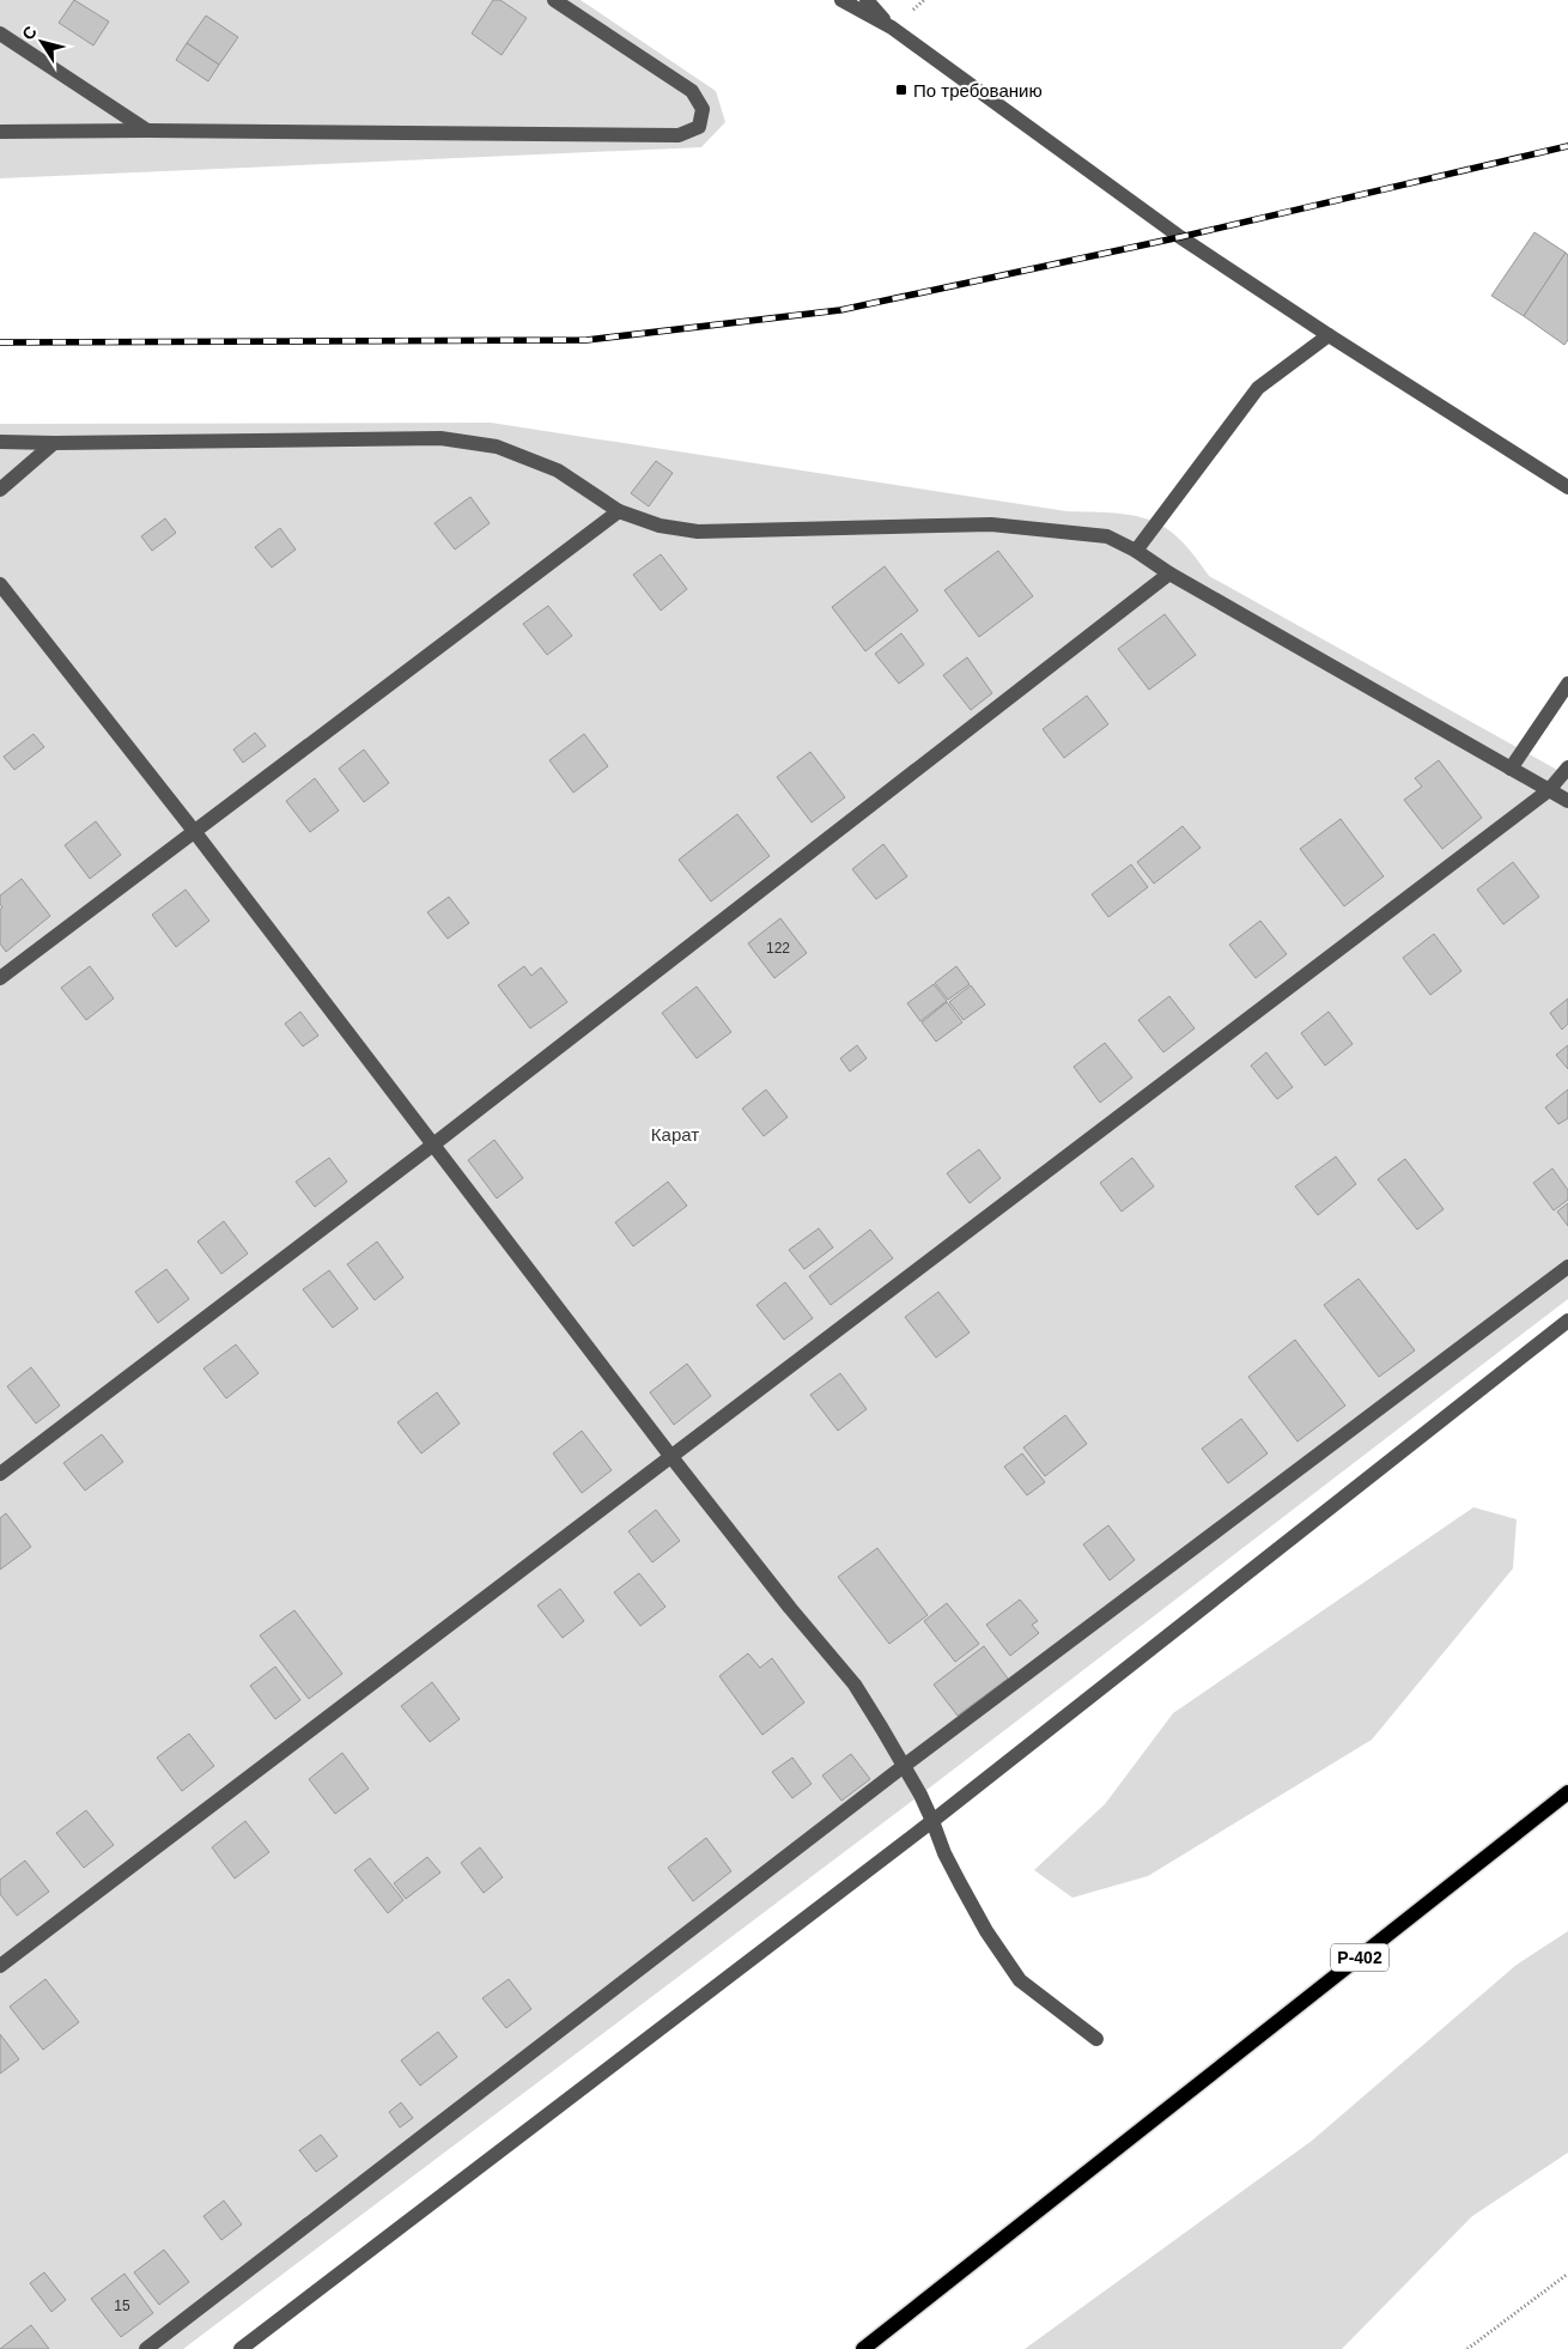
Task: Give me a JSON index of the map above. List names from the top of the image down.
{
  "streets": {
    "main road": ["Р-402"]
  },
  "parks": ["Карат"],
  "places": {
    "transit": ["По требованию"]
  },
  "house_numbers": ["122", "15"],
  "north": "top left"
}
